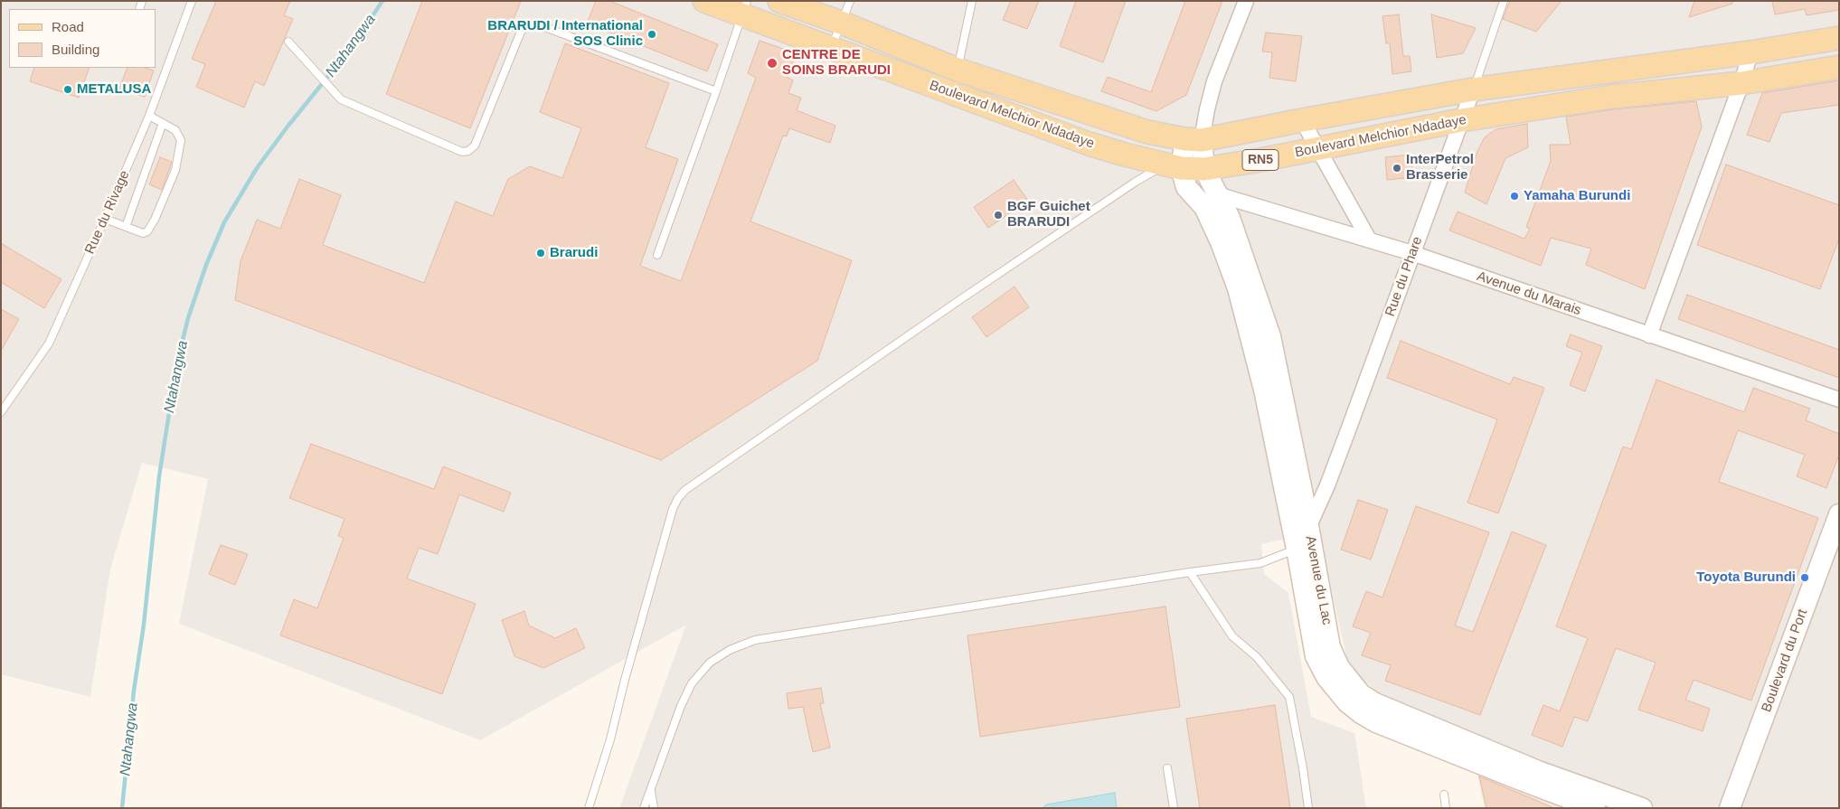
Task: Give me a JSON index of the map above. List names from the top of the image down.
{
  "streets": {
    "main road": [
      "Boulevard Melchior Ndadaye",
      "RN5",
      "Avenue du Lac",
      "Boulevard du Port"
    ],
    "street": ["Rue du Phare", "Avenue du Marais"],
    "lane": ["Rue du Rivage"]
  },
  "crossings": [
    ["Boulevard Melchior Ndadaye", "Rue du Phare"],
    ["Boulevard Melchior Ndadaye", "Avenue du Lac"],
    ["Rue du Phare", "Avenue du Marais"],
    ["Rue du Phare", "Avenue du Lac"],
    ["Avenue du Marais", "Avenue du Lac"]
  ],
  "water": ["Ntahangwa"],
  "places": [
    "BRARUDI / International SOS Clinic",
    "CENTRE DE SOINS BRARUDI",
    "METALUSA",
    "InterPetrol Brasserie",
    "Yamaha Burundi",
    "BGF Guichet BRARUDI",
    "Brarudi",
    "Toyota Burundi"
  ],
  "legend": ["Road", "Building"]
}
